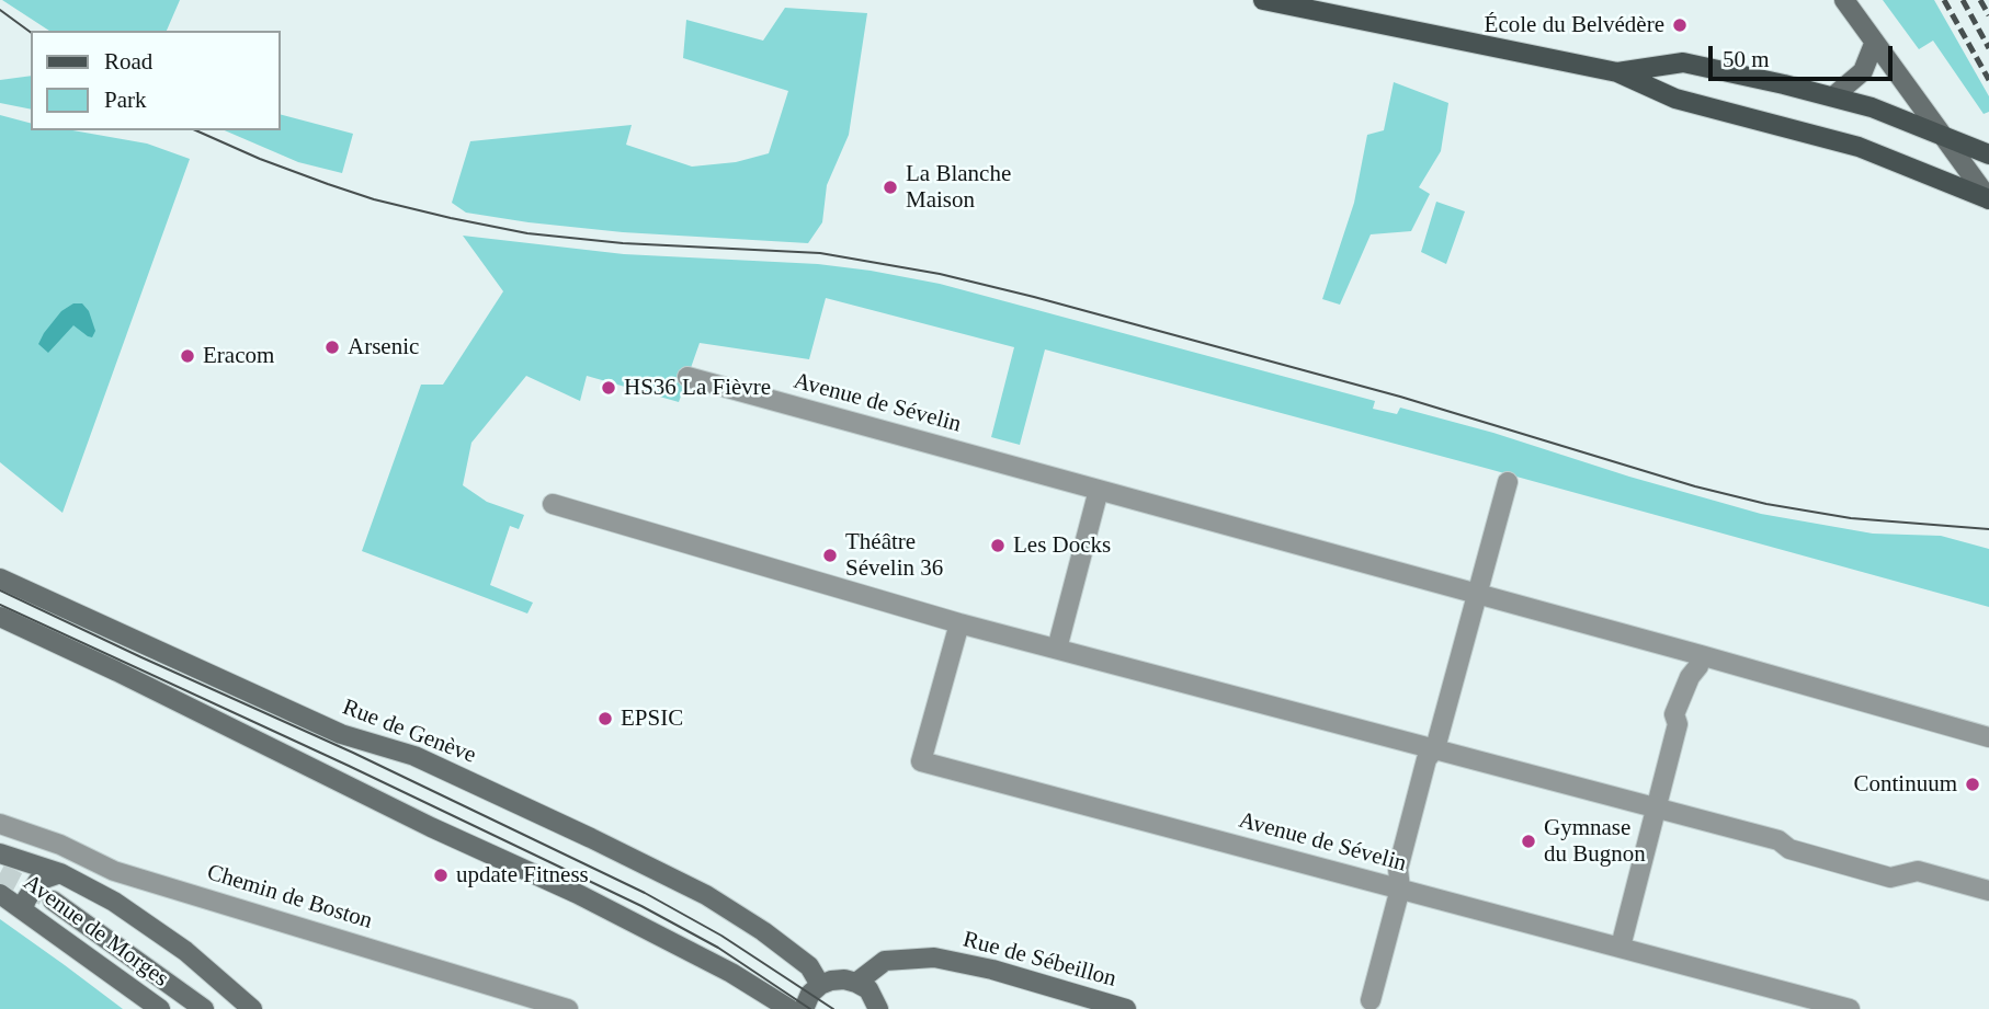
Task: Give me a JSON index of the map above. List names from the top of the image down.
{
  "streets": {
    "street": [
      "Avenue de Sévelin",
      "Rue de Genève",
      "Chemin de Boston",
      "Avenue de Morges",
      "Rue de Sébeillon"
    ]
  },
  "places": [
    "École du Belvédère",
    "La Blanche Maison",
    "Arsenic",
    "Eracom",
    "HS36 La Fièvre",
    "Les Docks",
    "Théâtre Sévelin 36",
    "EPSIC",
    "Continuum",
    "Gymnase du Bugnon",
    "update Fitness"
  ],
  "legend": ["Road", "Park"],
  "scale_bar": "50 m"
}
